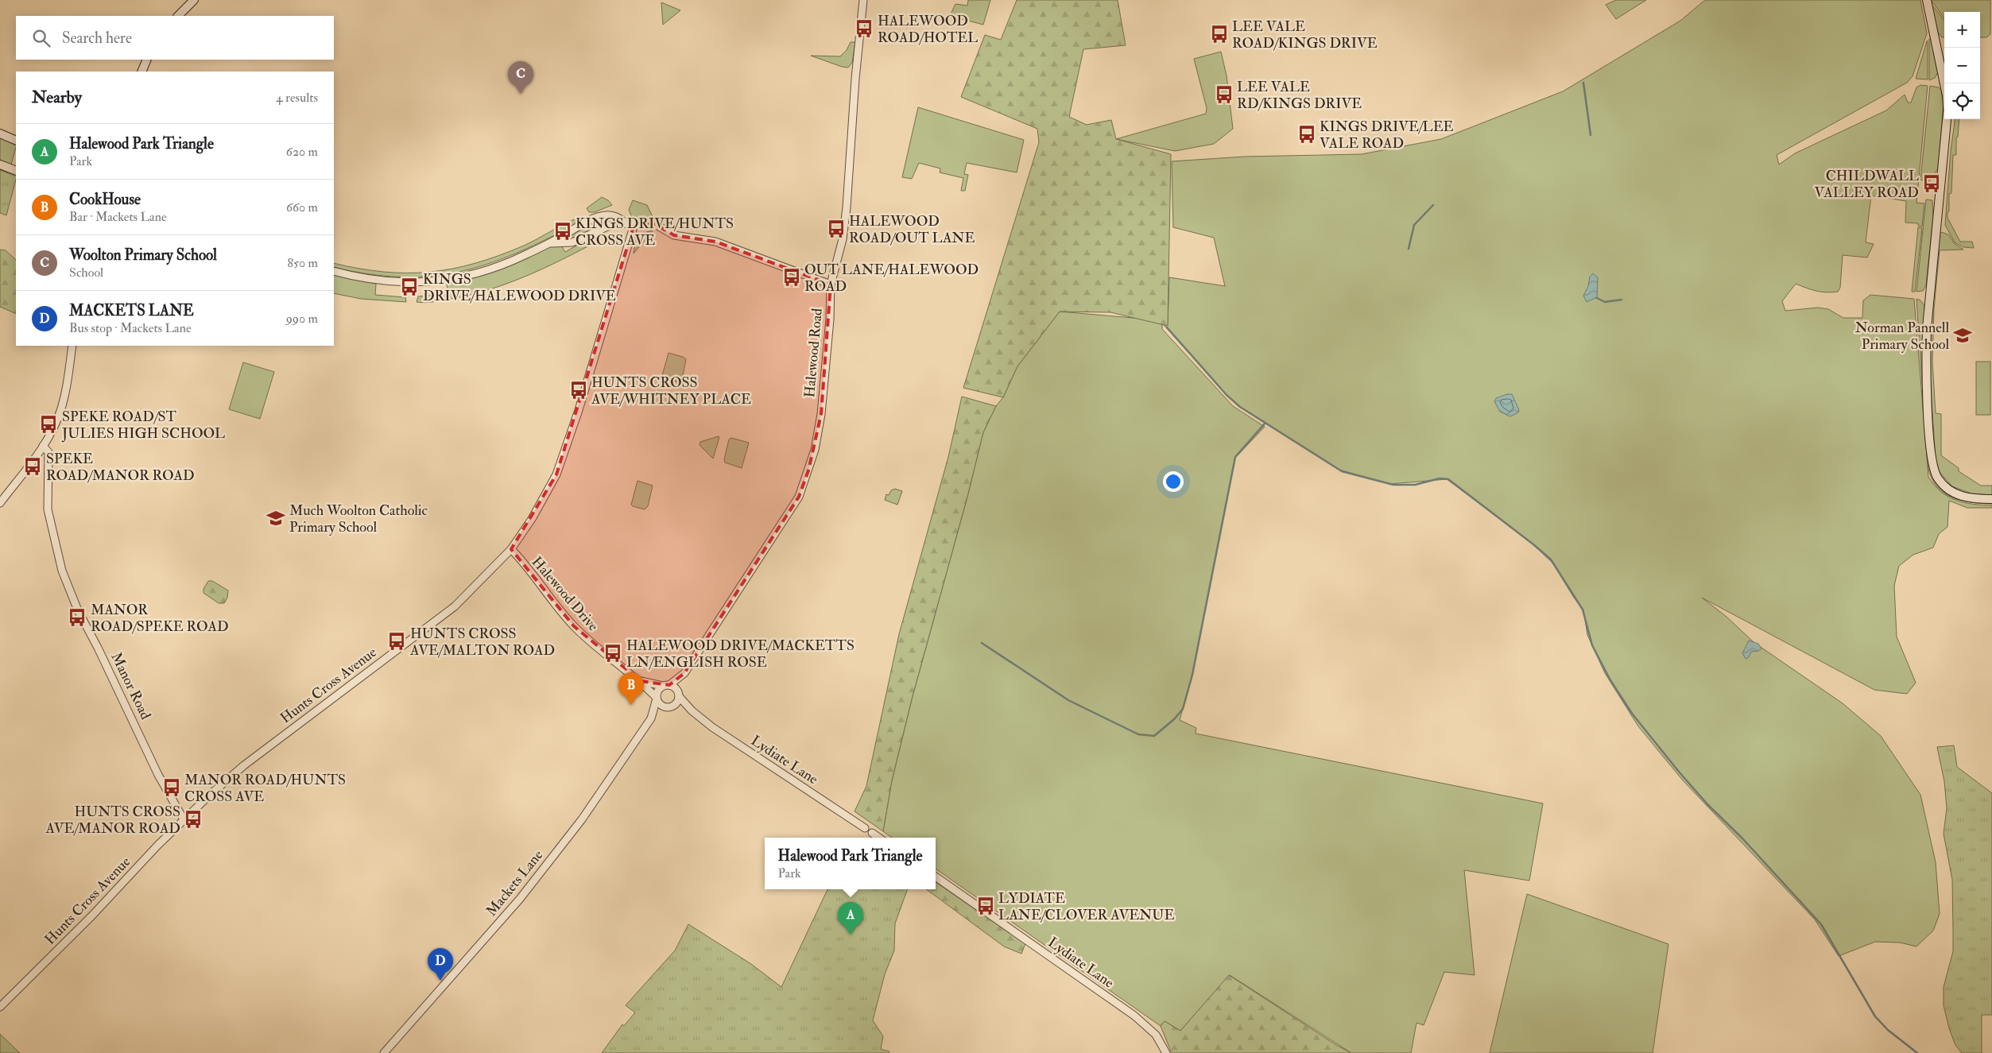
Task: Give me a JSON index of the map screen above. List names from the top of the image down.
{
  "streets": {
    "street": [
      "Halewood Road",
      "Halewood Drive",
      "Hunts Cross Avenue",
      "Manor Road",
      "Lydiate Lane",
      "Mackets Lane"
    ]
  },
  "crossings": [
    ["Halewood Road", "Halewood Drive"],
    ["Halewood Road", "Lydiate Lane"],
    ["Halewood Road", "Mackets Lane"],
    ["Halewood Drive", "Hunts Cross Avenue"],
    ["Halewood Drive", "Lydiate Lane"],
    ["Halewood Drive", "Mackets Lane"],
    ["Hunts Cross Avenue", "Manor Road"],
    ["Lydiate Lane", "Mackets Lane"]
  ],
  "places": {
    "bus stop": [
      "HALEWOOD ROAD/HOTEL",
      "LEE VALE ROAD/KINGS DRIVE",
      "LEE VALE RD/KINGS DRIVE",
      "KINGS DRIVE/LEE VALE ROAD",
      "CHILDWALL VALLEY ROAD",
      "HALEWOOD ROAD/OUT LANE",
      "KINGS DRIVE/HUNTS CROSS AVE",
      "OUT LANE/HALEWOOD ROAD",
      "KINGS DRIVE/HALEWOOD DRIVE",
      "HUNTS CROSS AVE/WHITNEY PLACE",
      "SPEKE ROAD/ST JULIES HIGH SCHOOL",
      "SPEKE ROAD/MANOR ROAD",
      "MANOR ROAD/SPEKE ROAD",
      "HUNTS CROSS AVE/MALTON ROAD",
      "HALEWOOD DRIVE/MACKETTS LN/ENGLISH ROSE",
      "MANOR ROAD/HUNTS CROSS AVE",
      "HUNTS CROSS AVE/MANOR ROAD",
      "LYDIATE LANE/CLOVER AVENUE"
    ],
    "school or university": ["Norman Pannell Primary School", "Much Woolton Catholic Primary School"]
  },
  "page": {
    "map_buttons": ["+", "−"],
    "search": "Search here",
    "pins": [
      "C",
      "B",
      "A",
      "D"
    ],
    "heading": ["Nearby", "4 results"],
    "list": [
      {
        "mark": "A",
        "name": "Halewood Park Triangle",
        "note": "Park",
        "value": "620 m"
      },
      {
        "mark": "B",
        "name": "CookHouse",
        "note": "Bar · Mackets Lane",
        "value": "660 m"
      },
      {
        "mark": "C",
        "name": "Woolton Primary School",
        "note": "School",
        "value": "850 m"
      },
      {
        "mark": "D",
        "name": "MACKETS LANE",
        "note": "Bus stop · Mackets Lane",
        "value": "990 m"
      }
    ],
    "popup": ["Halewood Park Triangle", "Park"]
  }
}
